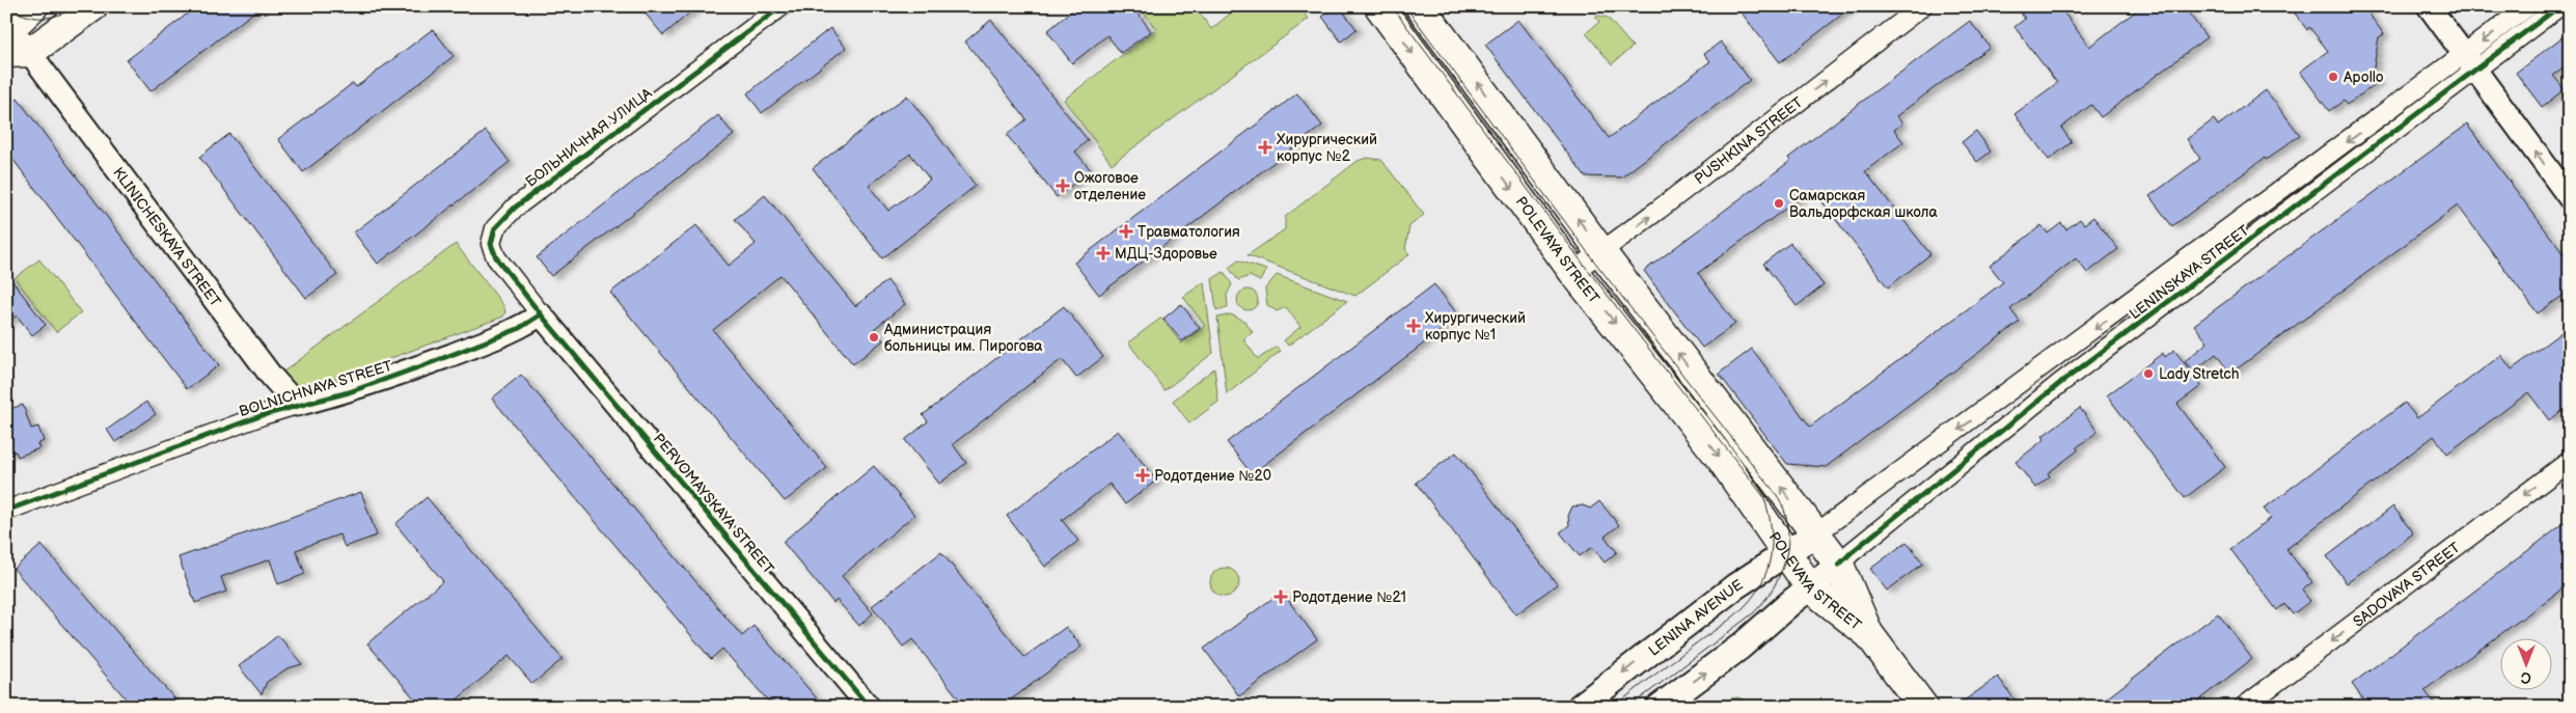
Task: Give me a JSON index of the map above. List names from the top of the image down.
{
  "streets": {
    "main road": ["POLEVAYA STREET", "LENINA AVENUE"],
    "street": [
      "БОЛЬНИЧНАЯ УЛИЦА",
      "PUSHKINA STREET",
      "KLINICHESKAYA STREET",
      "LENINSKAYA STREET",
      "BOLNICHNAYA STREET",
      "PERVOMAYSKAYA STREET",
      "SADOVAYA STREET"
    ]
  },
  "crossings": [
    ["БОЛЬНИЧНАЯ УЛИЦА", "BOLNICHNAYA STREET"],
    ["БОЛЬНИЧНАЯ УЛИЦА", "PERVOMAYSKAYA STREET"],
    ["PUSHKINA STREET", "POLEVAYA STREET"],
    ["KLINICHESKAYA STREET", "BOLNICHNAYA STREET"],
    ["POLEVAYA STREET", "LENINSKAYA STREET"],
    ["POLEVAYA STREET", "LENINA AVENUE"],
    ["LENINSKAYA STREET", "LENINA AVENUE"],
    ["BOLNICHNAYA STREET", "PERVOMAYSKAYA STREET"]
  ],
  "one_way": ["PUSHKINA STREET", "SADOVAYA STREET"],
  "places": {
    "other": [
      "Apollo",
      "Самарская Вальдорфская школа",
      "Администрация больницы им. Пирогова",
      "Lady Stretch"
    ],
    "health": [
      "Хирургический корпус №2",
      "Ожоговое отделение",
      "Травматология",
      "МДЦ-Здоровье",
      "Хирургический корпус №1",
      "Родотдение №20",
      "Родотдение №21"
    ]
  },
  "north": "bottom"
}
